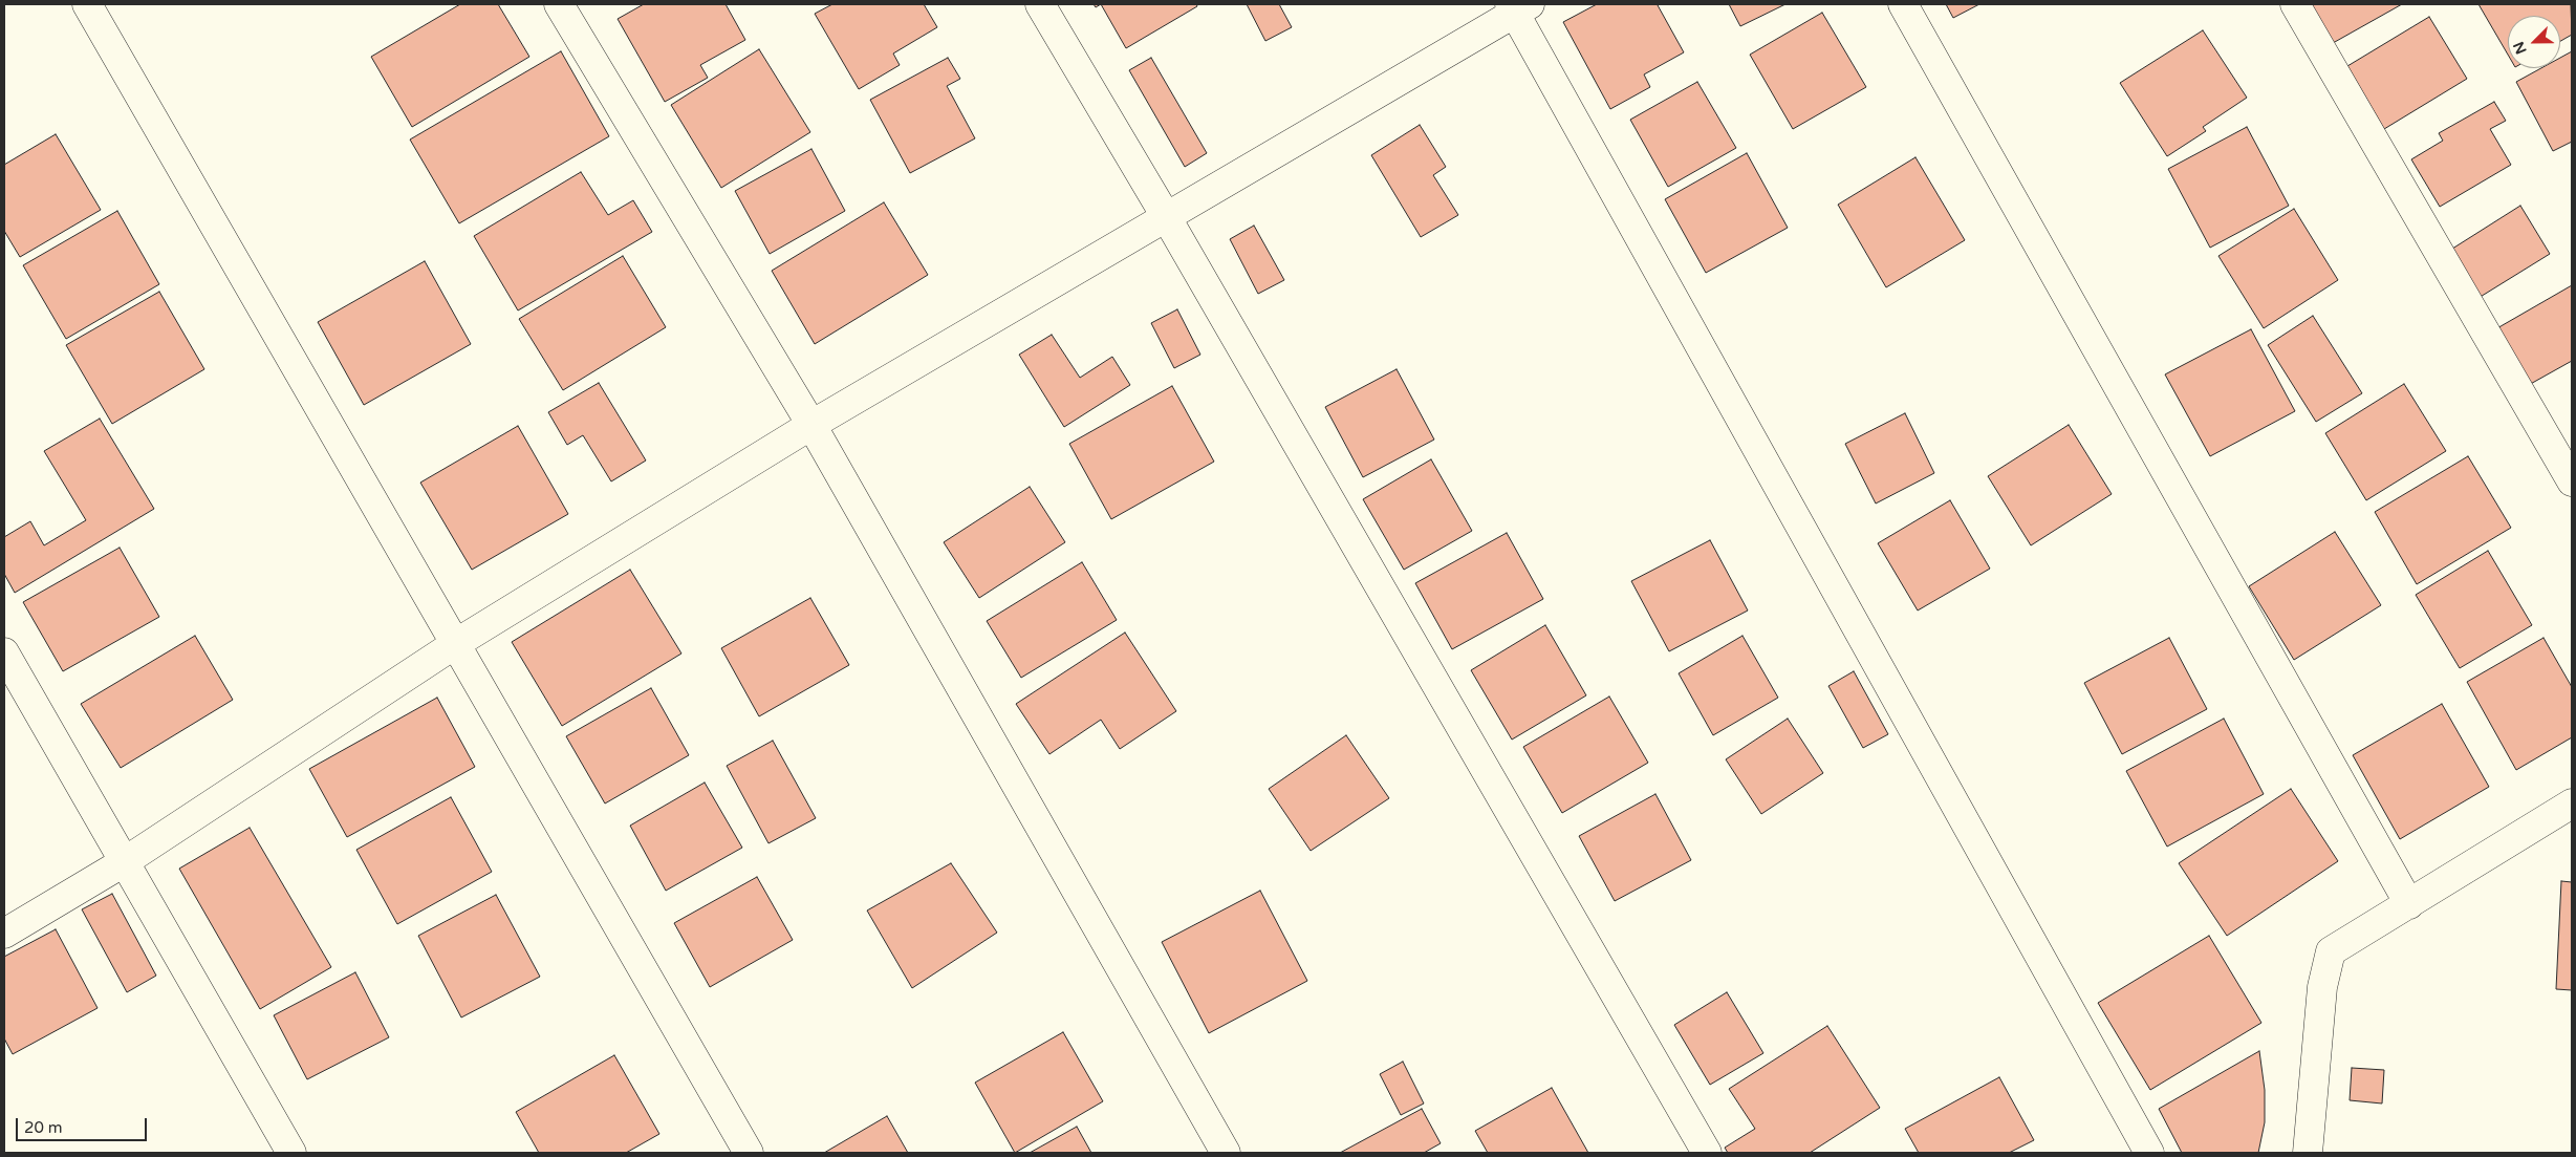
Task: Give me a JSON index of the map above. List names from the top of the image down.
{
  "scale_bar": "20 m",
  "north": "bottom left"
}
